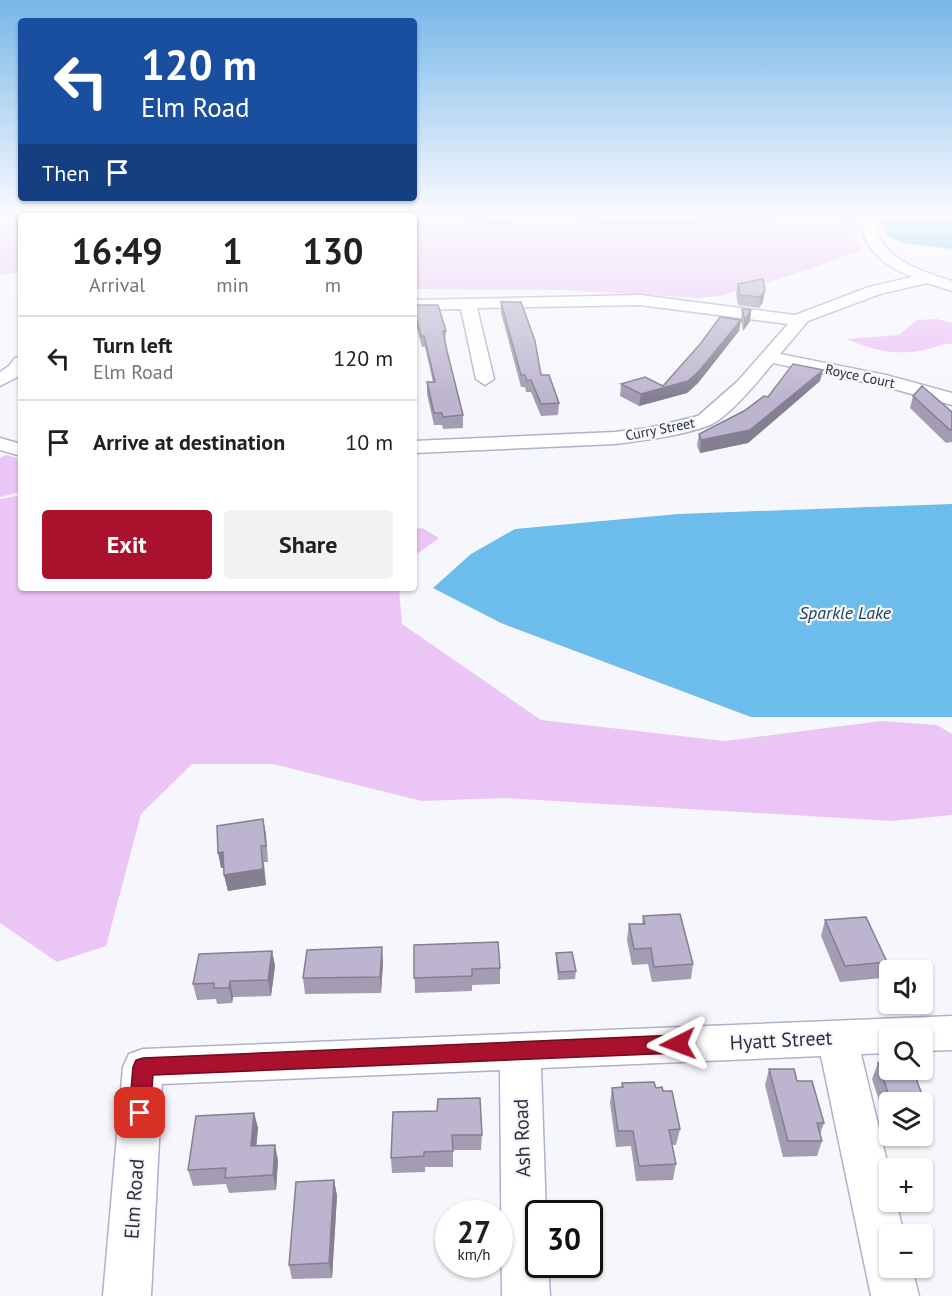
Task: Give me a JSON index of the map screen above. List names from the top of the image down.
{
  "streets": {
    "street": [
      "Royce Court",
      "Curry Street",
      "Hyatt Street",
      "Ash Road",
      "Elm Road"
    ]
  },
  "crossings": [
    ["Royce Court", "Curry Street"],
    ["Hyatt Street", "Ash Road"],
    ["Hyatt Street", "Elm Road"]
  ],
  "water": ["Sparkle Lake"],
  "page": {
    "turn": ["120 m", "Elm Road"],
    "then": "Then",
    "eta": [
      "16:49",
      "Arrival",
      "1",
      "min",
      "130",
      "m"
    ],
    "list": [
      {
        "name": "Turn left",
        "note": "Elm Road",
        "value": "120 m"
      },
      {
        "name": "Arrive at destination",
        "value": "10 m"
      }
    ],
    "buttons": ["Exit", "Share"],
    "map_buttons": ["+", "−"],
    "speed": "27 km/h",
    "limit": "30"
  }
}
